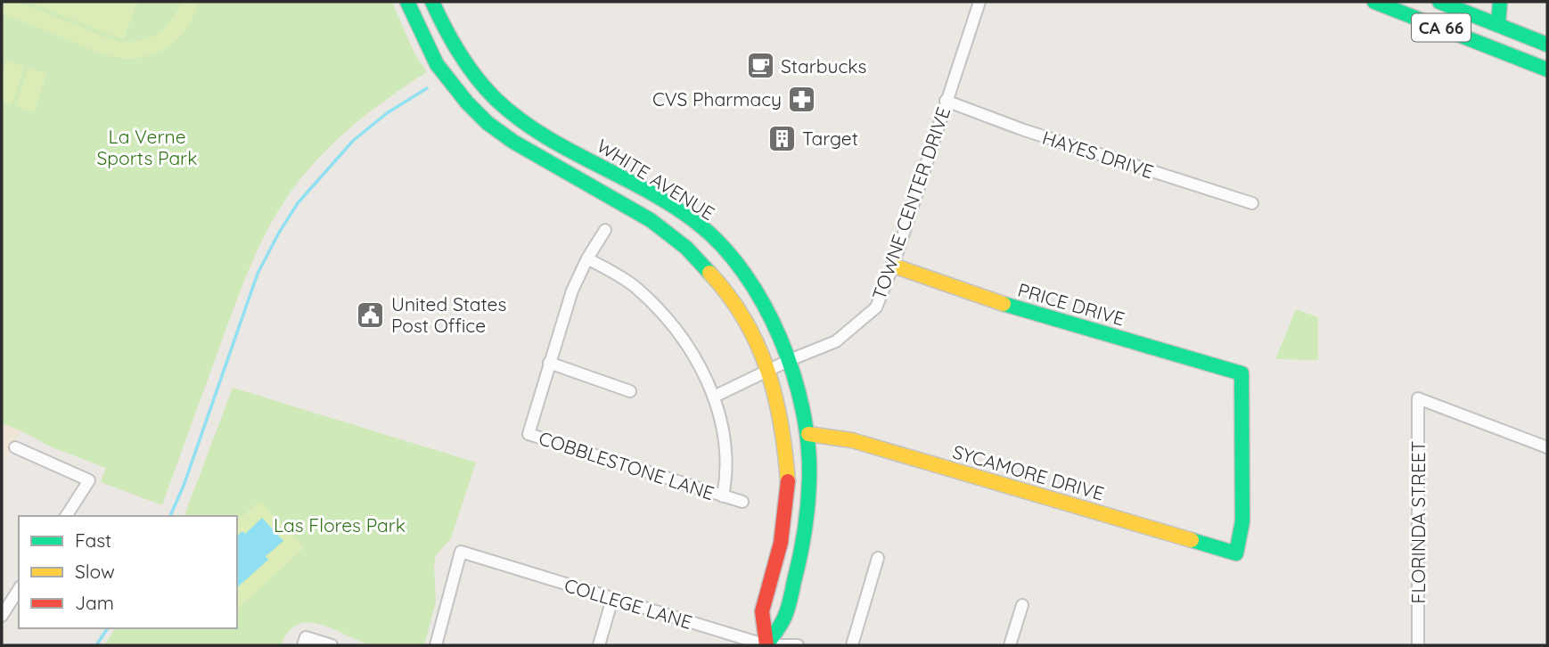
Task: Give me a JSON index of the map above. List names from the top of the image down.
{
  "streets": {
    "main road": [
      "CA 66",
      "WHITE AVENUE",
      "PRICE DRIVE",
      "SYCAMORE DRIVE"
    ],
    "street": [
      "HAYES DRIVE",
      "TOWNE CENTER DRIVE",
      "COBBLESTONE LANE",
      "FLORINDA STREET",
      "COLLEGE LANE"
    ]
  },
  "crossings": [
    ["HAYES DRIVE", "TOWNE CENTER DRIVE"],
    ["WHITE AVENUE", "TOWNE CENTER DRIVE"],
    ["WHITE AVENUE", "SYCAMORE DRIVE"],
    ["WHITE AVENUE", "COLLEGE LANE"],
    ["TOWNE CENTER DRIVE", "PRICE DRIVE"],
    ["TOWNE CENTER DRIVE", "COBBLESTONE LANE"],
    ["PRICE DRIVE", "SYCAMORE DRIVE"]
  ],
  "parks": ["La Verne Sports Park", "Las Flores Park"],
  "places": {
    "cafe": ["Starbucks"],
    "pharmacy": ["CVS Pharmacy"],
    "building": ["Target"],
    "public building": ["United States Post Office"]
  },
  "legend": ["Fast", "Slow", "Jam"]
}
